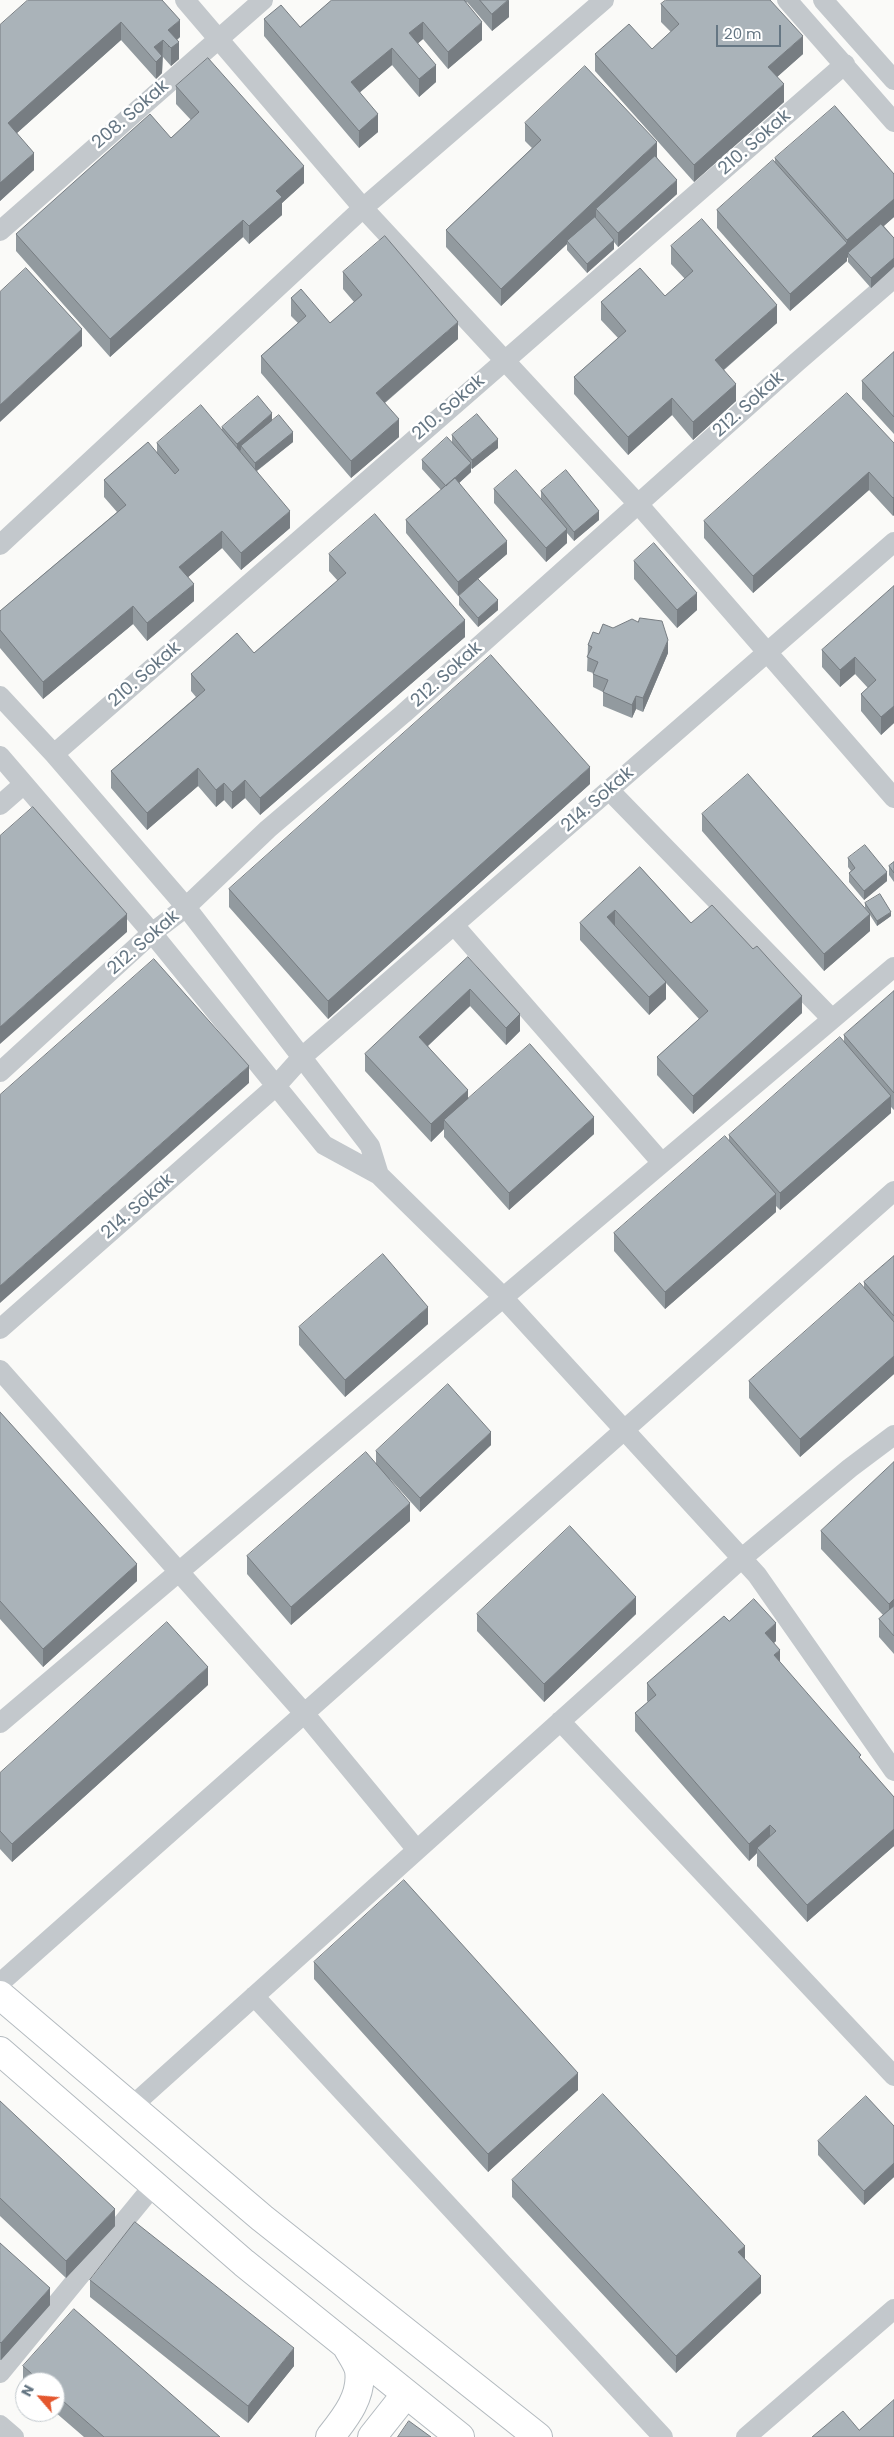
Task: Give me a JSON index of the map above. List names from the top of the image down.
{
  "streets": {
    "street": [
      "208. Sokak",
      "210. Sokak",
      "212. Sokak",
      "214. Sokak"
    ]
  },
  "scale_bar": "20 m",
  "north": "top left"
}
